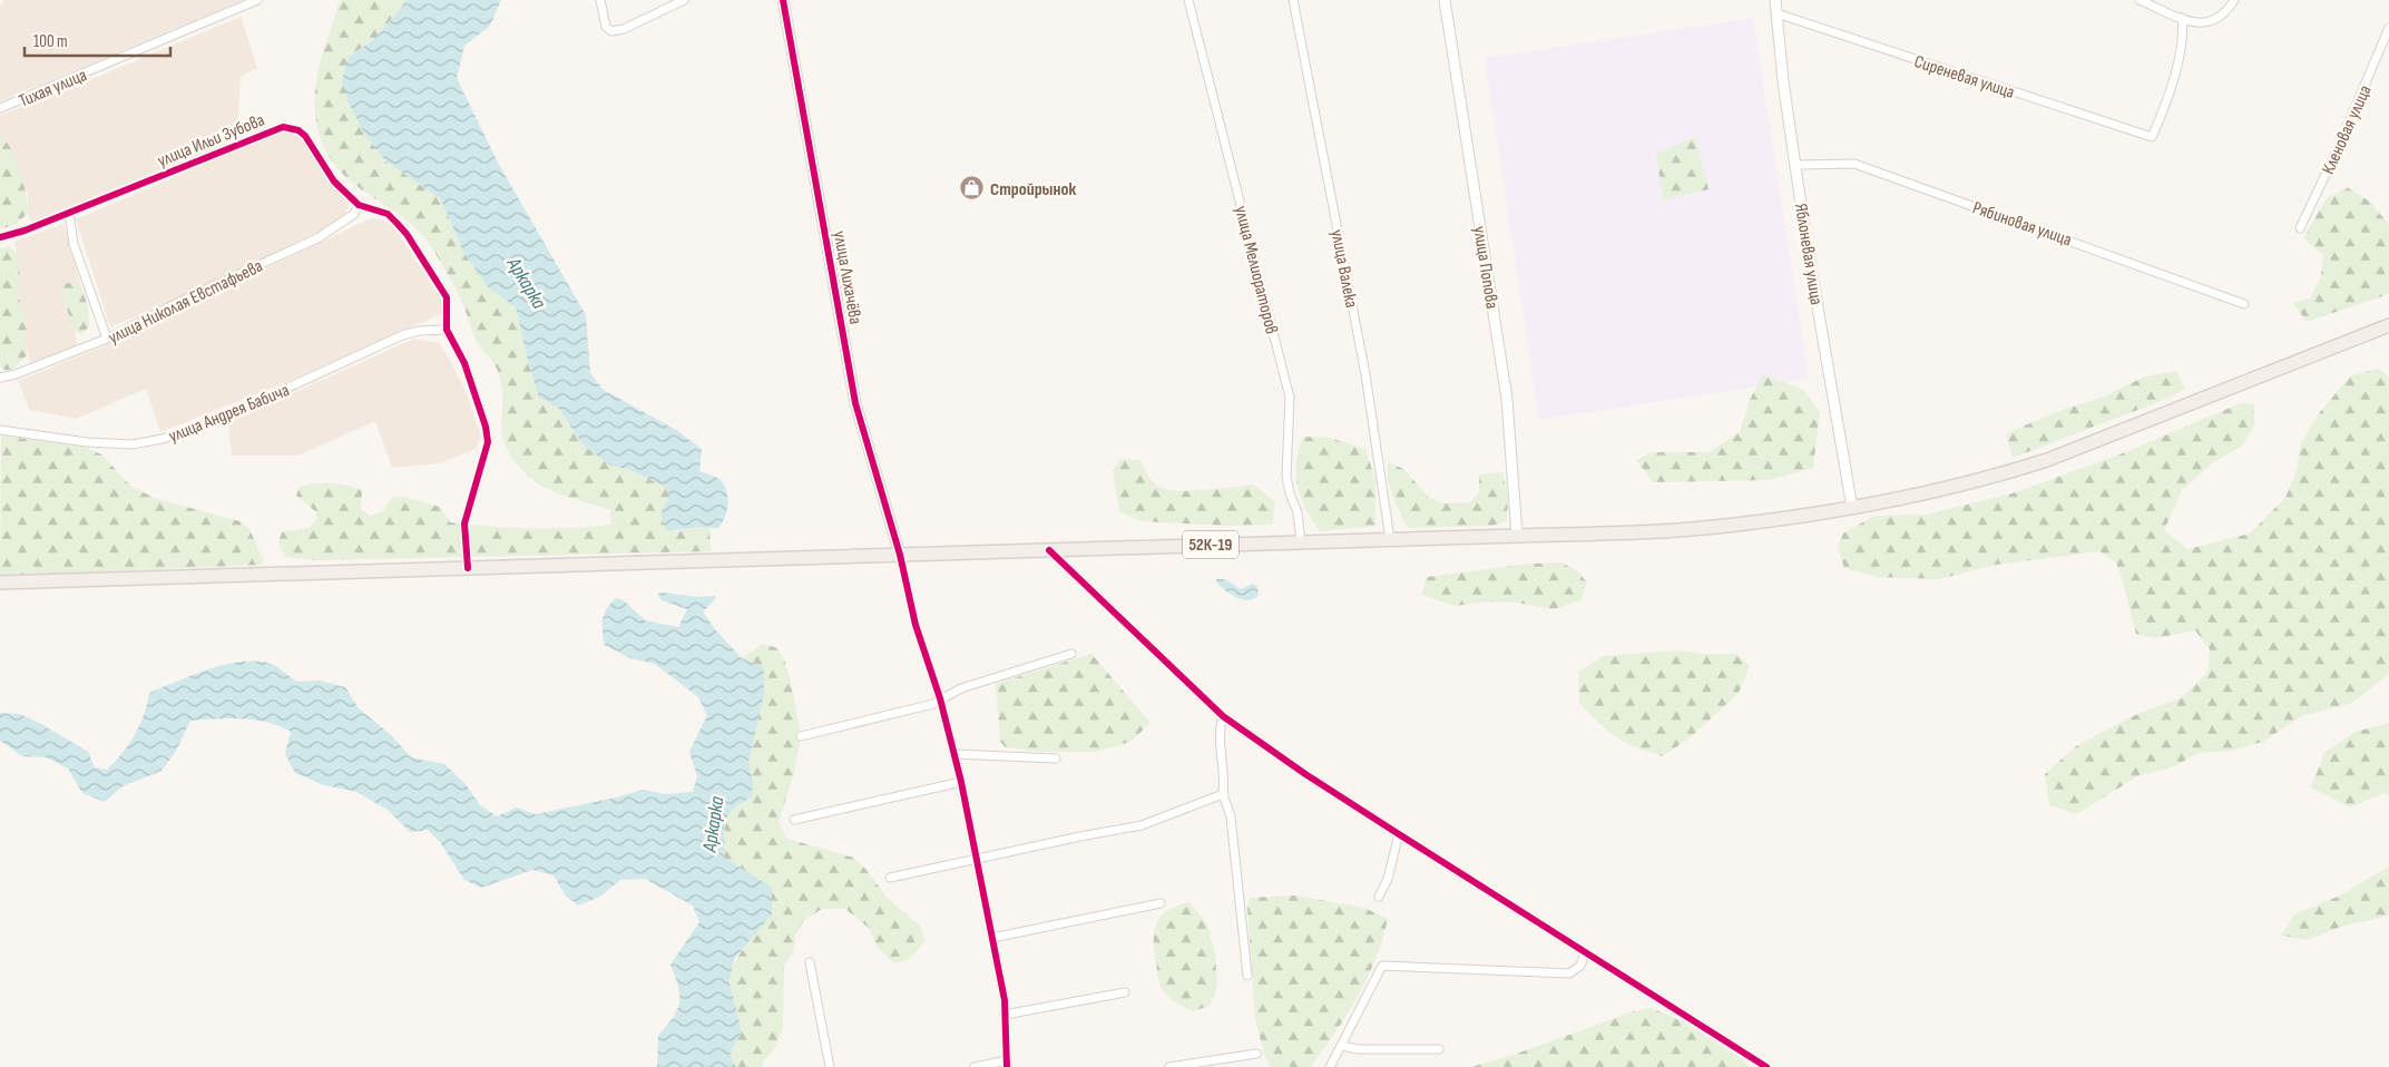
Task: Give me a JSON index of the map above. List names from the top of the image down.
{
  "streets": {
    "main road": ["52К-19"],
    "street": [
      "Сиреневая улица",
      "Тихая улица",
      "Кленовая улица",
      "улица Ильи Зубова",
      "Рябиновая улица",
      "Яблоневая улица",
      "улица Попова",
      "улица Валека",
      "улица Мелиораторов",
      "улица Лихачёва",
      "улица Николая Евстафьева",
      "улица Андрея Бабича"
    ]
  },
  "crossings": [
    ["Сиреневая улица", "Яблоневая улица"],
    ["улица Ильи Зубова", "улица Николая Евстафьева"],
    ["улица Ильи Зубова", "улица Андрея Бабича"],
    ["улица Ильи Зубова", "52К-19"],
    ["Рябиновая улица", "Яблоневая улица"],
    ["Яблоневая улица", "52К-19"],
    ["улица Попова", "52К-19"],
    ["улица Валека", "52К-19"],
    ["улица Мелиораторов", "52К-19"],
    ["улица Лихачёва", "52К-19"]
  ],
  "water": ["Аркарка"],
  "places": {
    "shop": ["Стройрынок"]
  },
  "scale_bar": "100 m"
}
